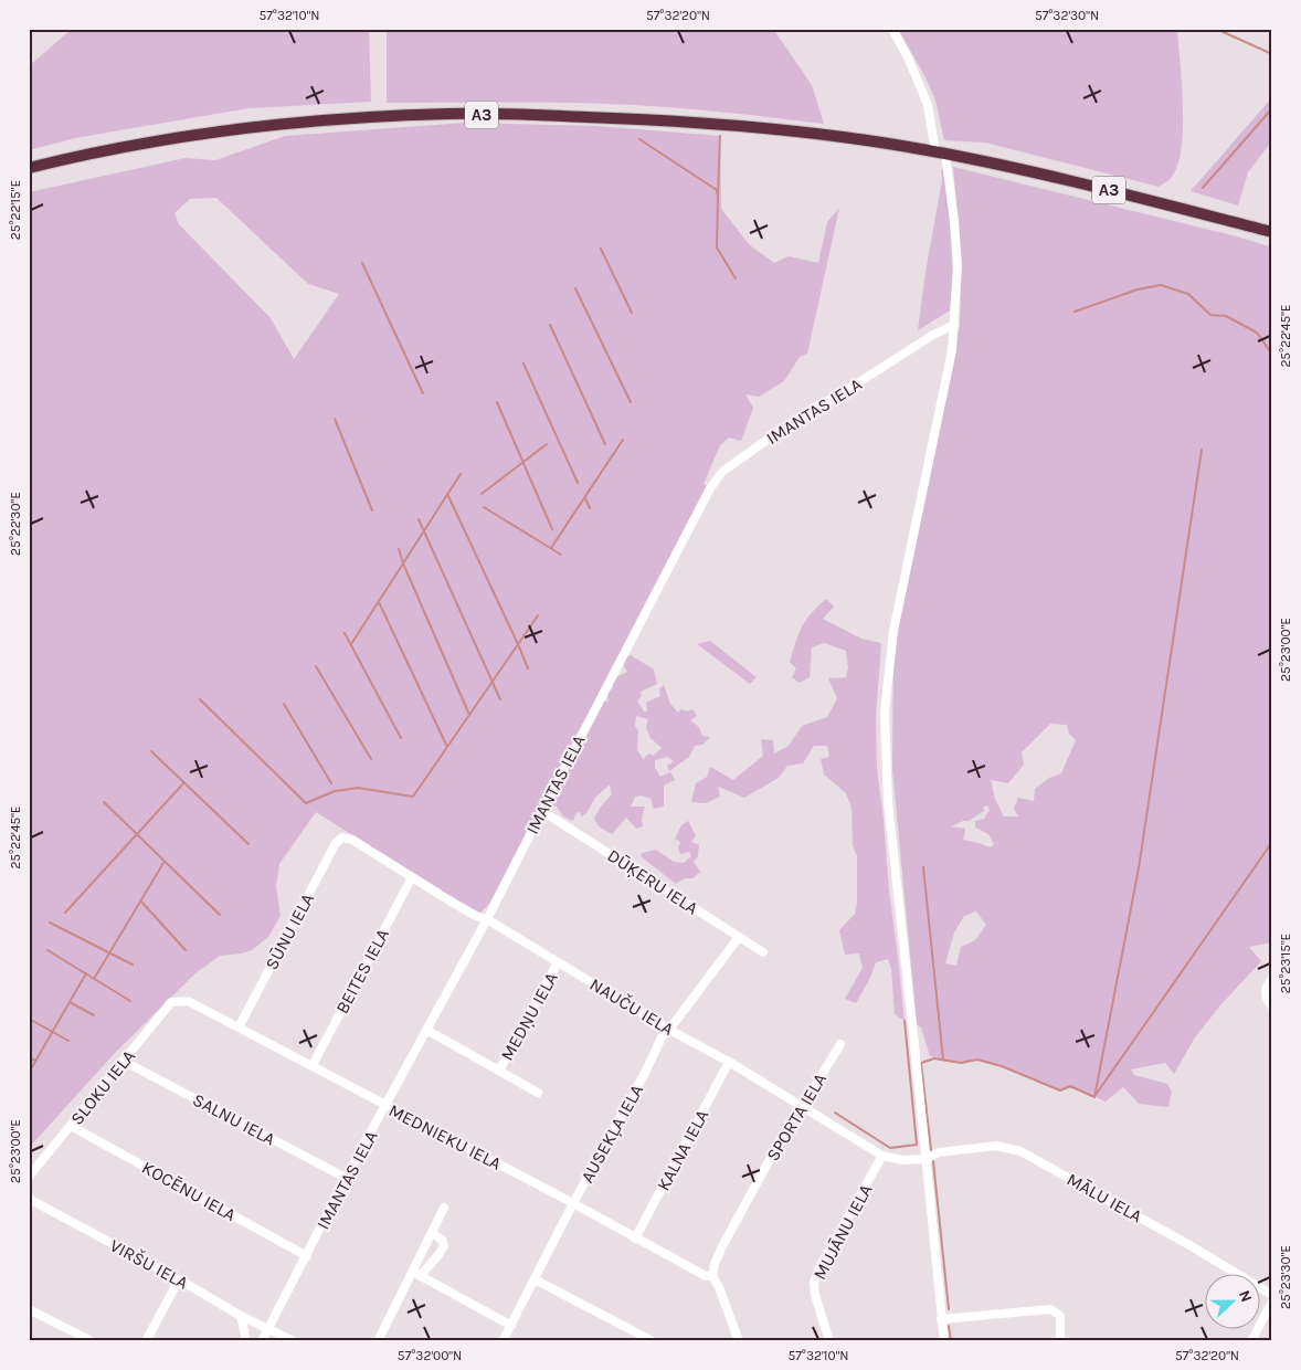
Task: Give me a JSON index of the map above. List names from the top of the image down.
{
  "streets": {
    "highway": ["A3"],
    "street": [
      "IMANTAS IELA",
      "DŪĶERU IELA",
      "SŪNU IELA",
      "BEITES IELA",
      "NAUČU IELA",
      "MEDŅU IELA",
      "SLOKU IELA",
      "SPORTA IELA",
      "SALNU IELA",
      "AUSEKĻA IELA",
      "MEDNIEKU IELA",
      "KALNA IELA",
      "KOCĒNU IELA",
      "MĀLU IELA",
      "MUJĀNU IELA",
      "VIRŠU IELA"
    ]
  },
  "crossings": [
    ["IMANTAS IELA", "DŪĶERU IELA"],
    ["IMANTAS IELA", "NAUČU IELA"],
    ["IMANTAS IELA", "SALNU IELA"],
    ["IMANTAS IELA", "MEDNIEKU IELA"],
    ["IMANTAS IELA", "KOCĒNU IELA"],
    ["IMANTAS IELA", "VIRŠU IELA"],
    ["DŪĶERU IELA", "AUSEKĻA IELA"],
    ["SŪNU IELA", "NAUČU IELA"],
    ["SŪNU IELA", "MEDNIEKU IELA"],
    ["BEITES IELA", "NAUČU IELA"],
    ["BEITES IELA", "MEDNIEKU IELA"],
    ["NAUČU IELA", "MEDŅU IELA"],
    ["NAUČU IELA", "SPORTA IELA"],
    ["NAUČU IELA", "AUSEKĻA IELA"],
    ["NAUČU IELA", "KALNA IELA"],
    ["NAUČU IELA", "MĀLU IELA"],
    ["NAUČU IELA", "MUJĀNU IELA"],
    ["SLOKU IELA", "SALNU IELA"],
    ["SLOKU IELA", "MEDNIEKU IELA"],
    ["SLOKU IELA", "KOCĒNU IELA"],
    ["SPORTA IELA", "MEDNIEKU IELA"],
    ["AUSEKĻA IELA", "MEDNIEKU IELA"],
    ["MEDNIEKU IELA", "KALNA IELA"]
  ],
  "north": "right",
  "coordinates": [
    "57°32'10\"N",
    "57°32'20\"N",
    "57°32'30\"N",
    "25°22'15\"E",
    "25°22'45\"E",
    "25°22'30\"E",
    "25°23'00\"E",
    "25°23'15\"E",
    "25°23'30\"E",
    "57°32'00\"N"
  ]
}
